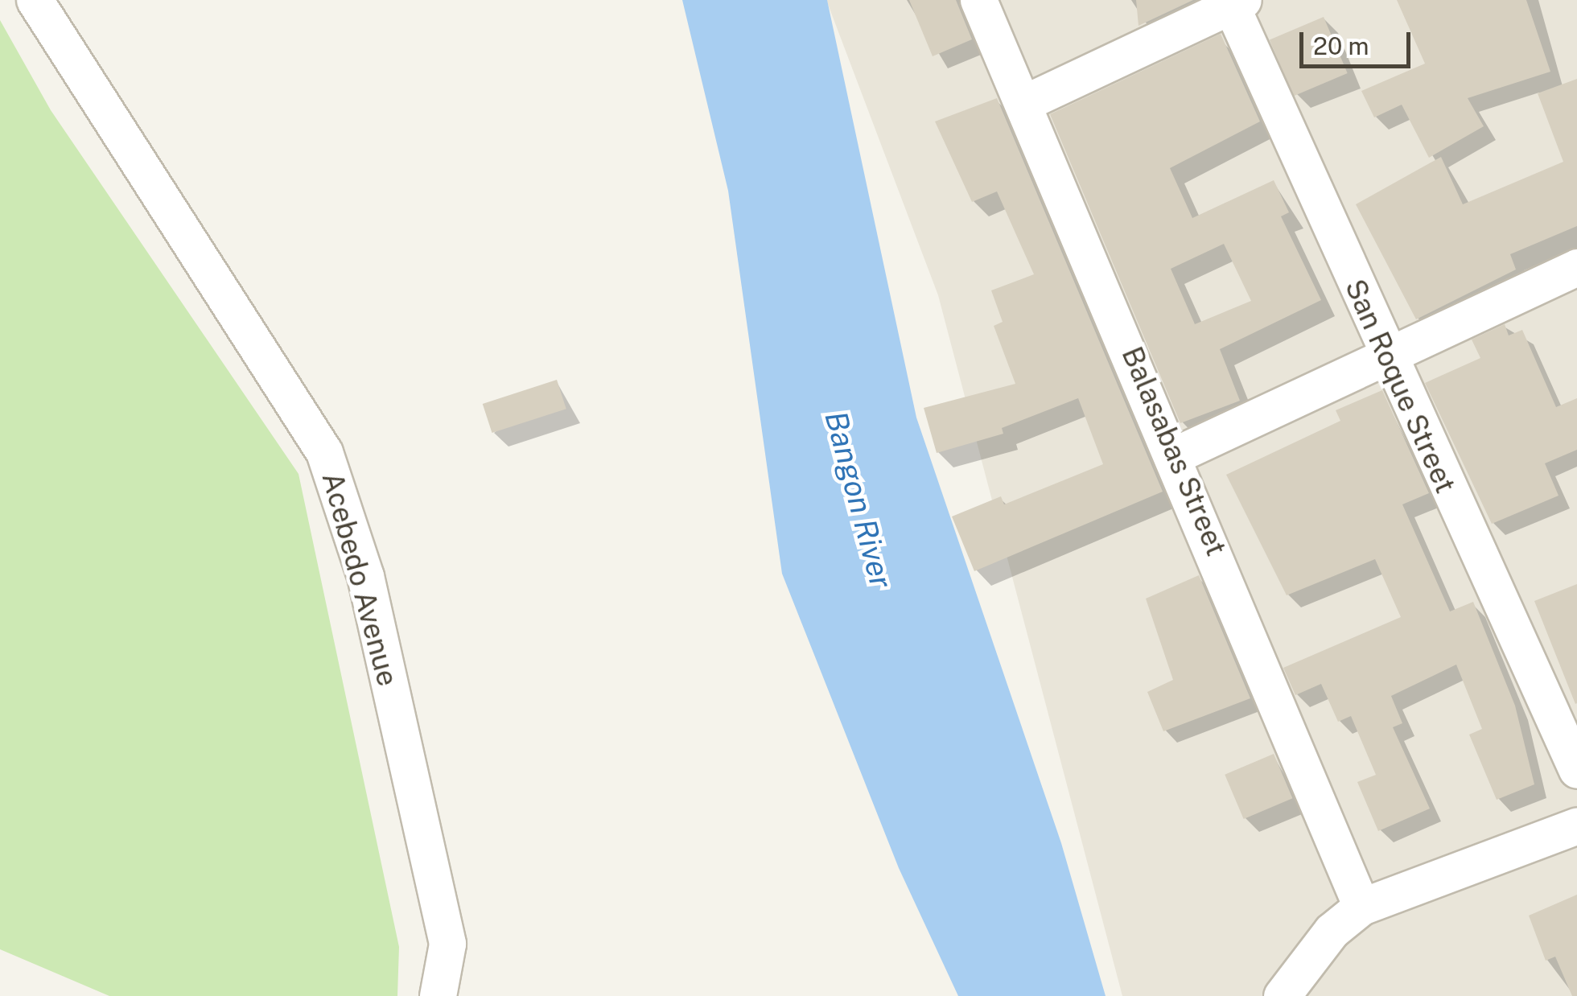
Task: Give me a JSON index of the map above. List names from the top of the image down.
{
  "streets": {
    "street": ["San Roque Street", "Balasabas Street", "Acebedo Avenue"]
  },
  "water": ["Bangon River"],
  "scale_bar": "20 m"
}
